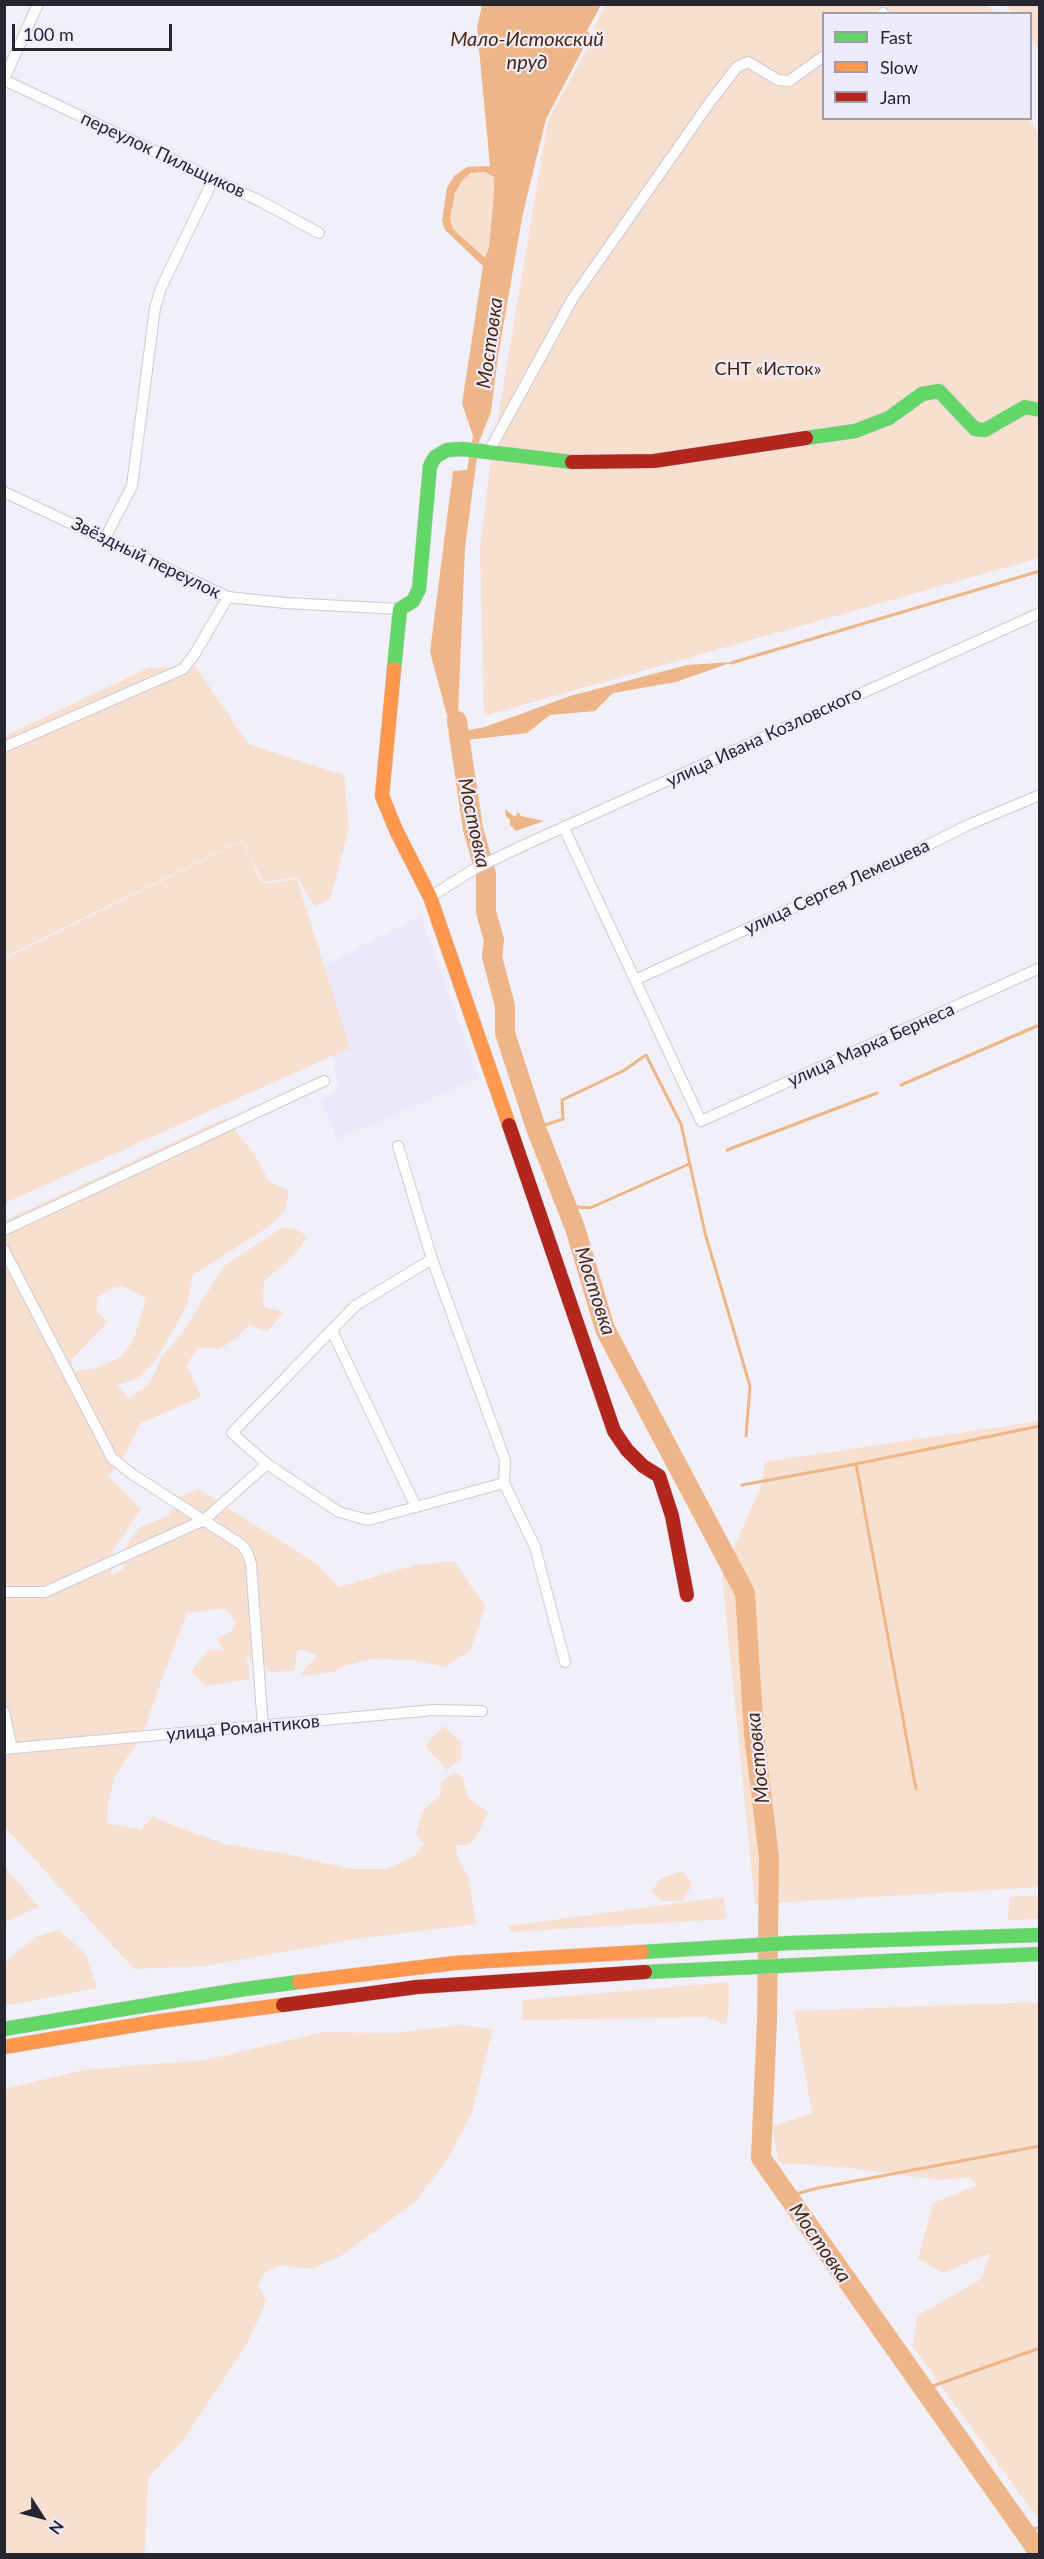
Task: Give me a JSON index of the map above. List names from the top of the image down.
{
  "streets": {
    "street": [
      "переулок Пильщиков",
      "Звёздный переулок",
      "улица Ивана Козловского",
      "улица Сергея Лемешева",
      "улица Марка Бернеса",
      "улица Романтиков"
    ]
  },
  "crossings": [
    ["улица Сергея Лемешева", "улица Марка Бернеса"]
  ],
  "water": ["Мало-Истокский пруд", "Мостовка"],
  "parks": ["СНТ «Исток»"],
  "legend": ["Fast", "Slow", "Jam"],
  "scale_bar": "100 m",
  "north": "bottom right"
}
